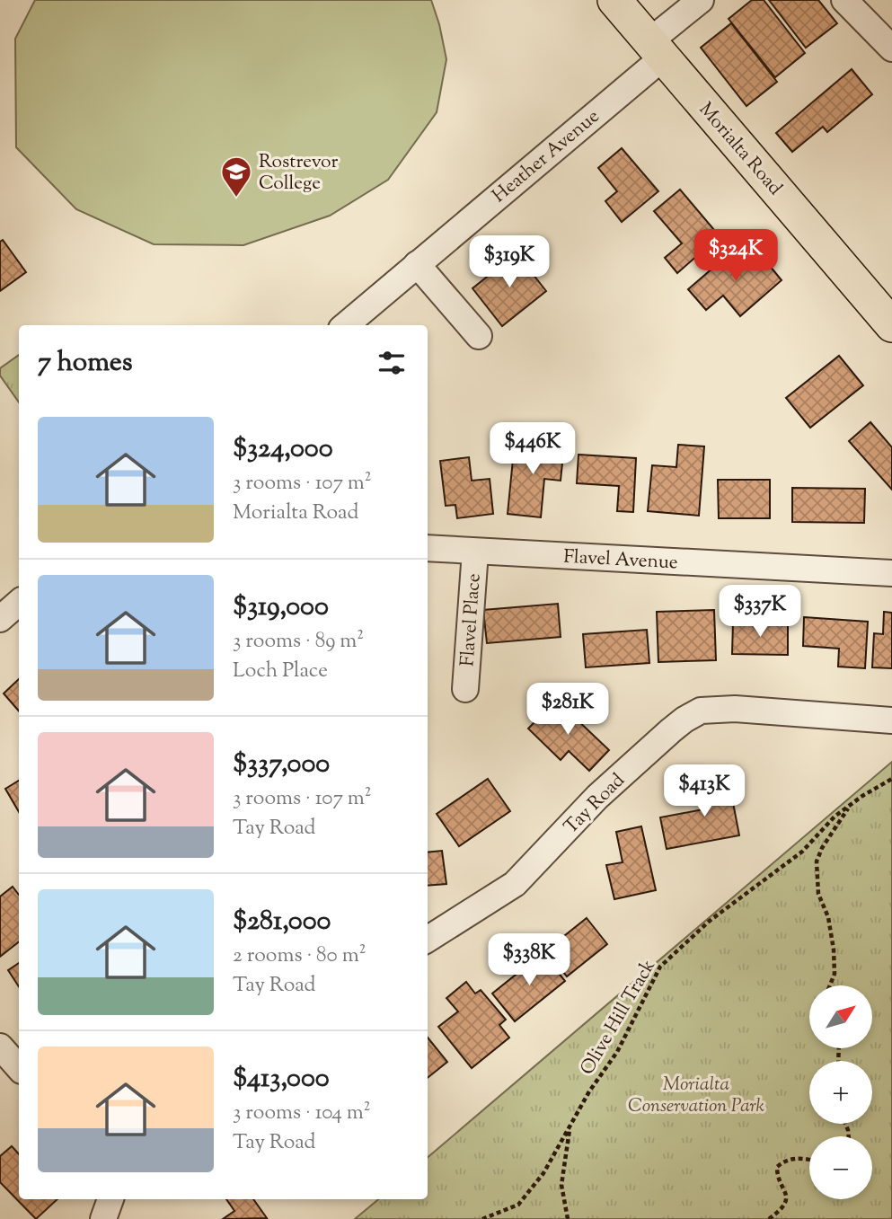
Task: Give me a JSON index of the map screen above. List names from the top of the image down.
{
  "streets": {
    "main road": ["Morialta Road"],
    "street": [
      "Heather Avenue",
      "Flavel Avenue",
      "Flavel Place",
      "Tay Road"
    ],
    "path": ["Olive Hill Track"]
  },
  "crossings": [
    ["Morialta Road", "Heather Avenue"],
    ["Flavel Avenue", "Flavel Place"]
  ],
  "parks": ["Morialta Conservation Park"],
  "places": {
    "school or university": ["Rostrevor College"]
  },
  "north": "top right",
  "page": {
    "price": [
      "$324K",
      "$319K",
      "$446K",
      "$337K",
      "$281K",
      "$413K",
      "$338K"
    ],
    "heading": "7 homes",
    "list": [
      {
        "name": "$324,000",
        "note": "3 rooms · 107 m² · Morialta Road"
      },
      {
        "name": "$319,000",
        "note": "3 rooms · 89 m² · Loch Place"
      },
      {
        "name": "$337,000",
        "note": "3 rooms · 107 m² · Tay Road"
      },
      {
        "name": "$281,000",
        "note": "2 rooms · 80 m² · Tay Road"
      },
      {
        "name": "$413,000",
        "note": "3 rooms · 104 m² · Tay Road"
      }
    ],
    "map_buttons": ["+", "−"]
  }
}
